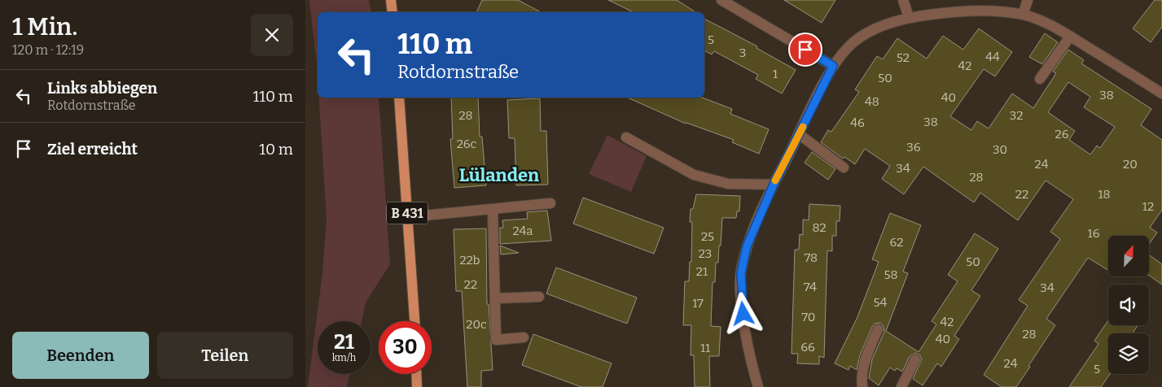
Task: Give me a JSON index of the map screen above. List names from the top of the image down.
{
  "streets": {
    "main road": ["B 431"]
  },
  "districts": ["Lülanden"],
  "house_numbers": [
    "5",
    "3",
    "44",
    "52",
    "42",
    "1",
    "50",
    "38",
    "40",
    "48",
    "28",
    "32",
    "38",
    "46",
    "26",
    "26c",
    "36",
    "30",
    "24",
    "20",
    "34",
    "28",
    "22",
    "18",
    "12",
    "82",
    "24a",
    "16",
    "25",
    "62",
    "23",
    "78",
    "22b",
    "50",
    "21",
    "58",
    "22",
    "74",
    "34",
    "54",
    "17",
    "70",
    "42",
    "20c",
    "28",
    "40",
    "66",
    "11",
    "24",
    "5"
  ],
  "north": "top right",
  "page": {
    "heading": ["1 Min.", "120 m · 12:19"],
    "turn": ["110 m", "Rotdornstraße"],
    "list": [
      {
        "name": "Links abbiegen",
        "note": "Rotdornstraße",
        "value": "110 m"
      },
      {
        "name": "Ziel erreicht",
        "value": "10 m"
      }
    ],
    "speed": "21 km/h",
    "limit": "30",
    "buttons": ["Beenden", "Teilen"]
  }
}
